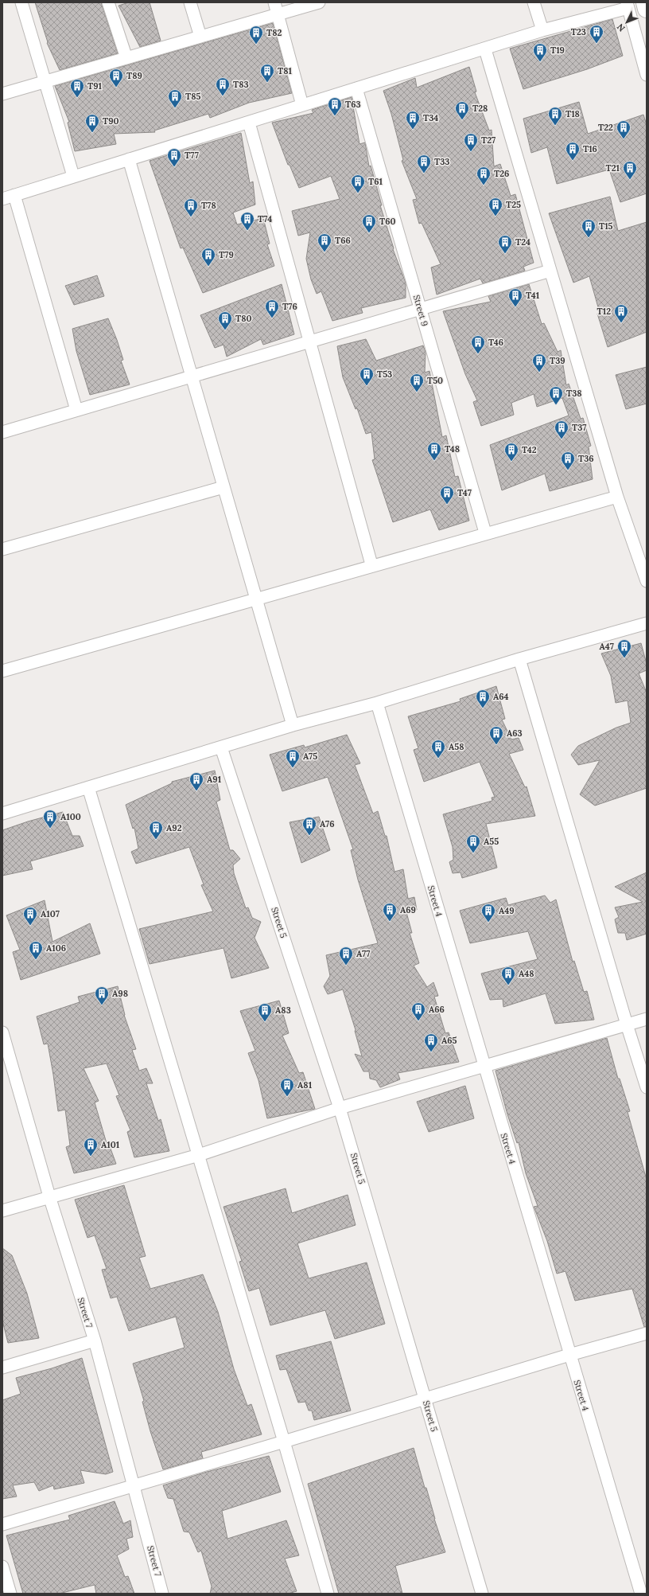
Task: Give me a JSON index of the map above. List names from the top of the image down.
{
  "streets": {
    "street": [
      "Street 9",
      "Street 4",
      "Street 5",
      "Street 7"
    ]
  },
  "places": {
    "building": [
      "T23",
      "T82",
      "T19",
      "T81",
      "T89",
      "T83",
      "T91",
      "T85",
      "T63",
      "T28",
      "T18",
      "T34",
      "T90",
      "T22",
      "T27",
      "T16",
      "T77",
      "T33",
      "T21",
      "T26",
      "T61",
      "T25",
      "T78",
      "T74",
      "T60",
      "T15",
      "T66",
      "T24",
      "T79",
      "T41",
      "T76",
      "T12",
      "T80",
      "T46",
      "T39",
      "T53",
      "T50",
      "T38",
      "T37",
      "T48",
      "T42",
      "T36",
      "T47",
      "A47",
      "A64",
      "A63",
      "A58",
      "A75",
      "A91",
      "A100",
      "A76",
      "A92",
      "A55",
      "A69",
      "A49",
      "A107",
      "A106",
      "A77",
      "A48",
      "A98",
      "A66",
      "A83",
      "A65",
      "A81",
      "A101"
    ]
  },
  "north": "bottom left"
}
